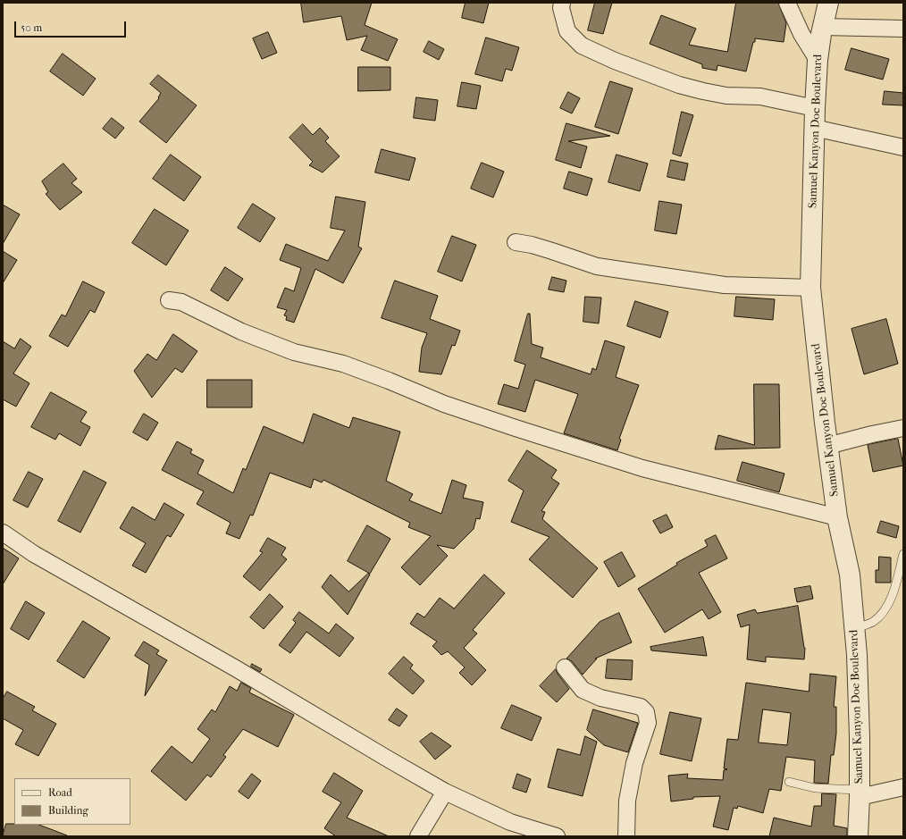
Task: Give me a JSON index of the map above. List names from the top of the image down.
{
  "streets": {
    "street": ["Samuel Kanyon Doe Boulevard"]
  },
  "legend": ["Road", "Building"],
  "scale_bar": "50 m"
}
